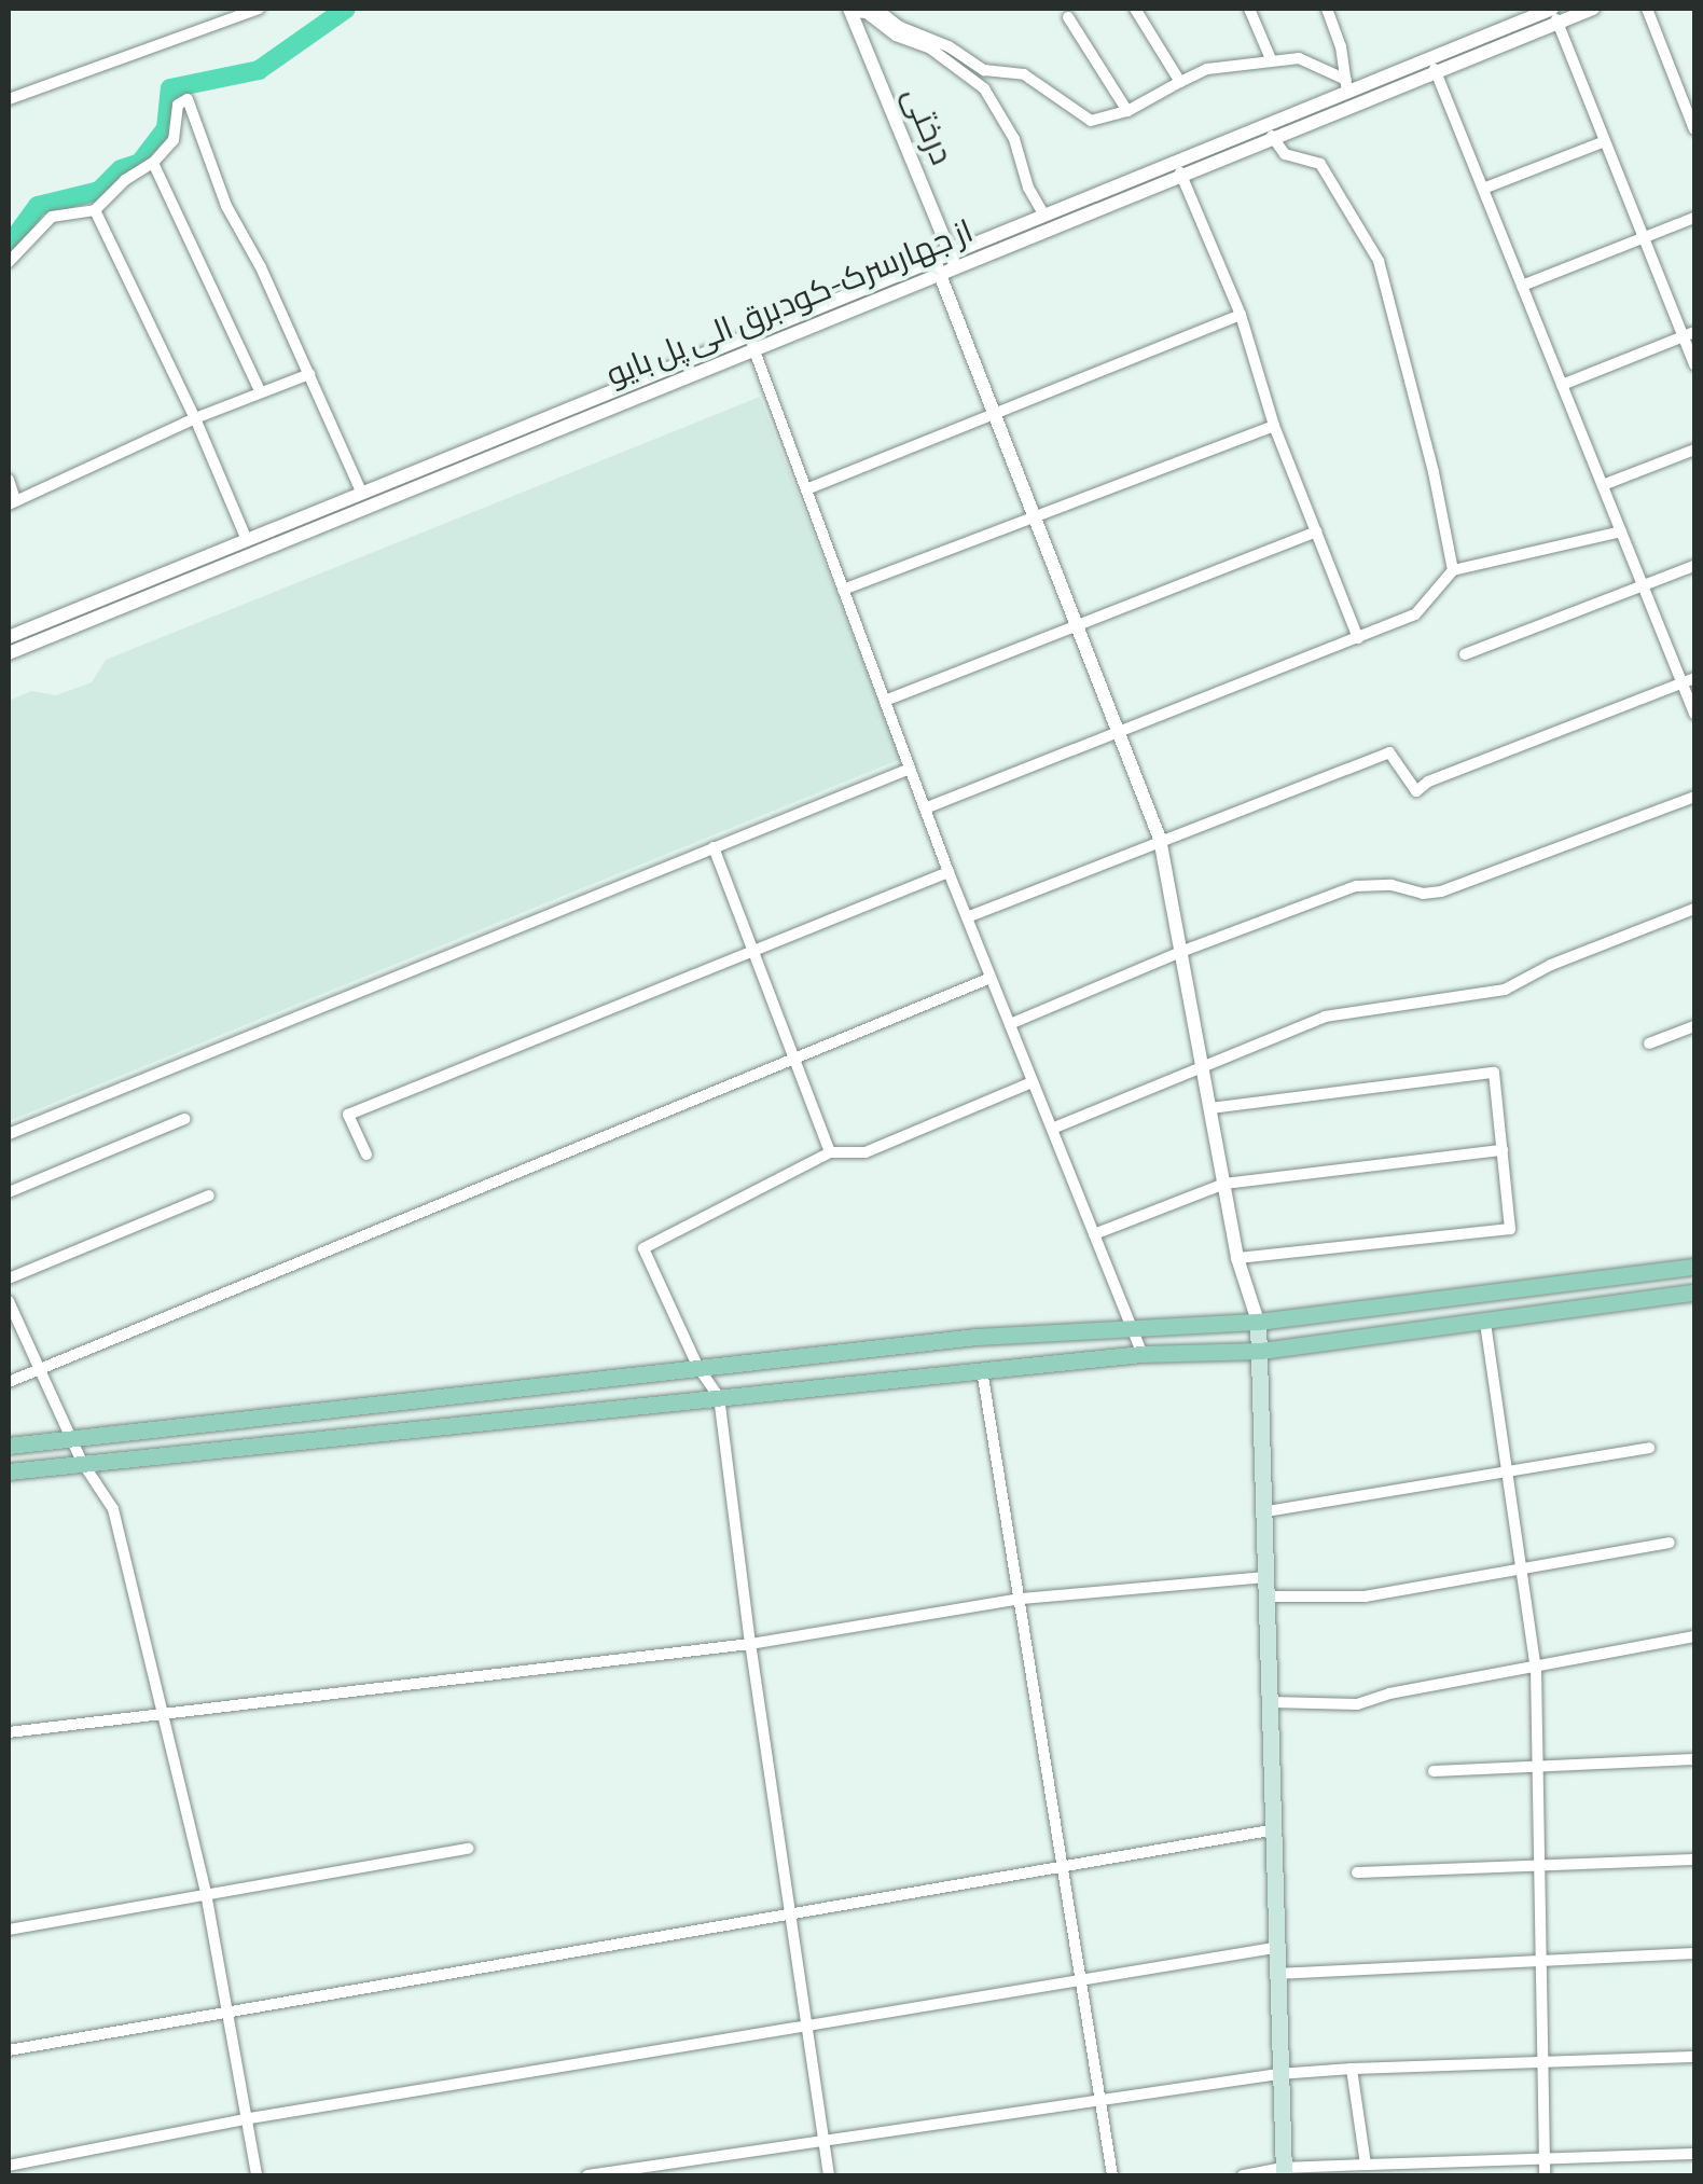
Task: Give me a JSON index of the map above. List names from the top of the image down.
{
  "streets": {
    "street": ["درختی", "از جهارسرک-کودبرق الی پل بایو"]
  },
  "crossings": [
    ["درختی", "از جهارسرک-کودبرق الی پل بایو"]
  ]
}
